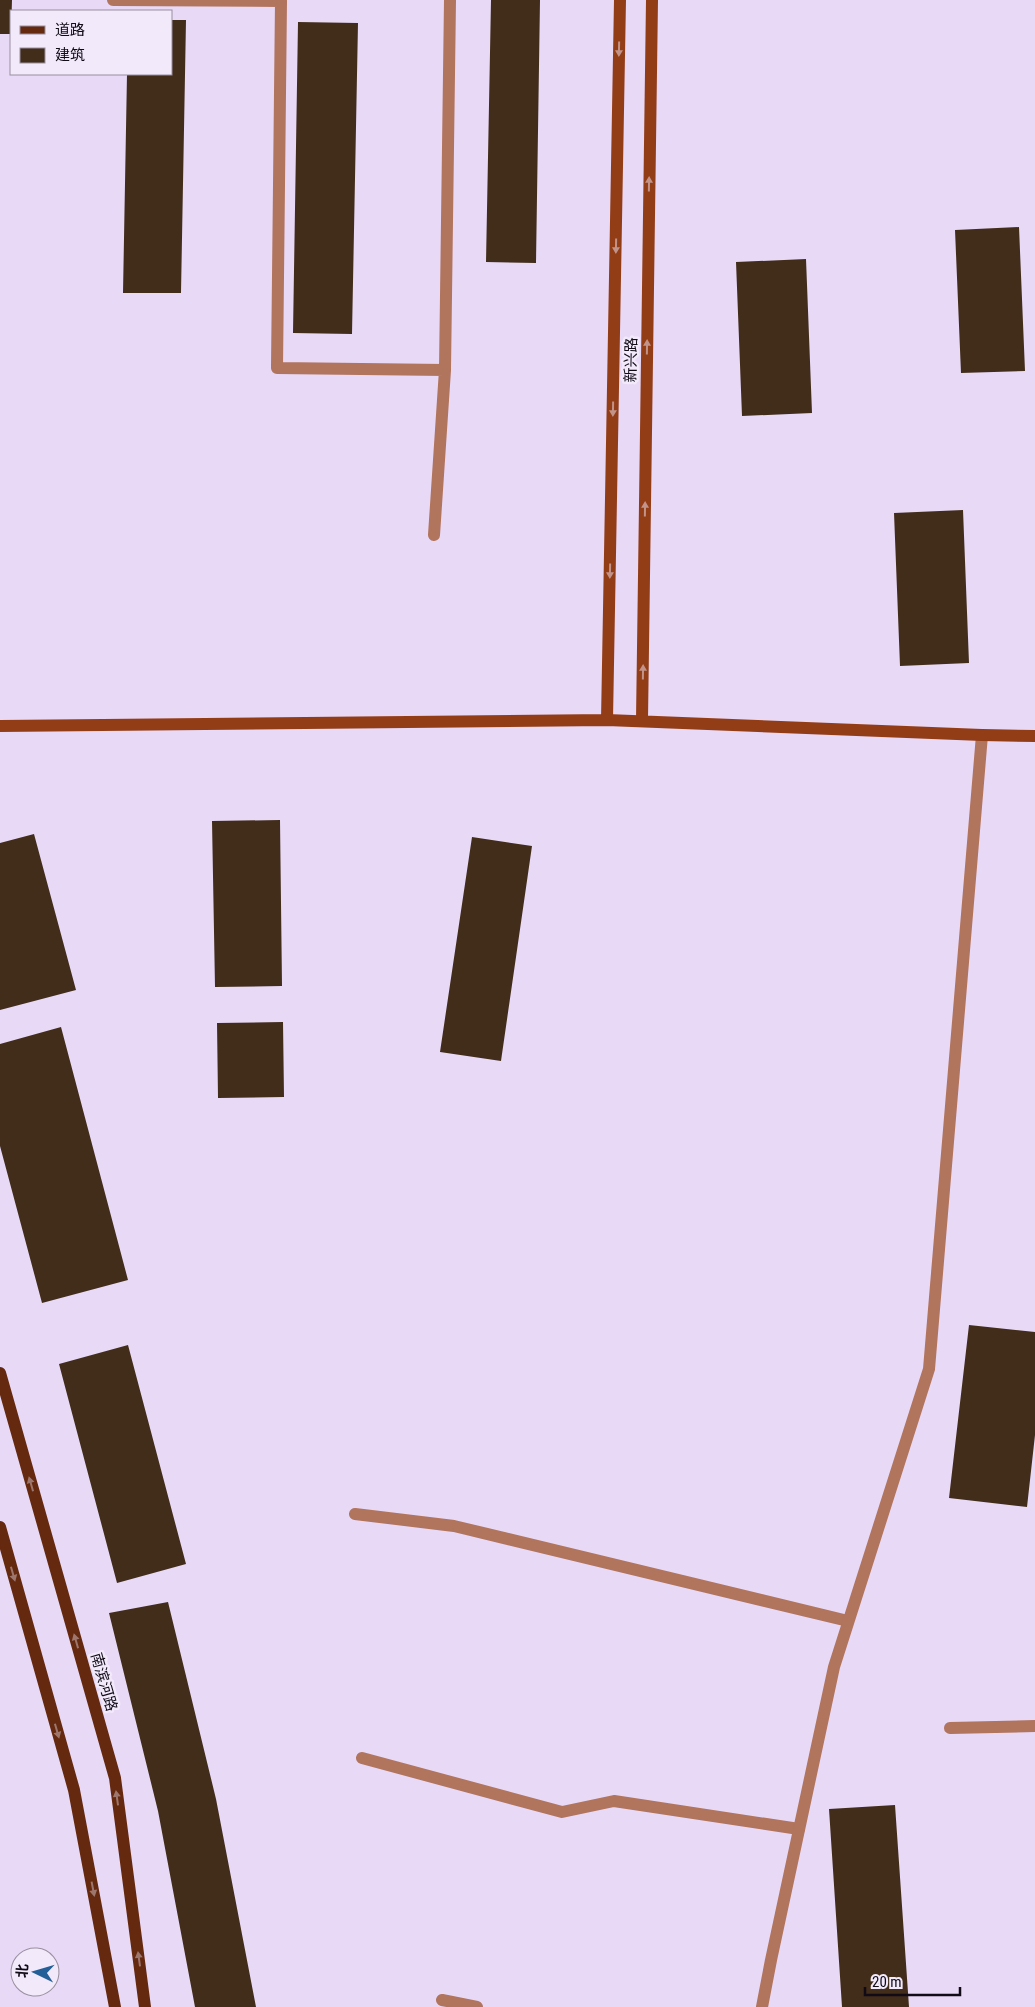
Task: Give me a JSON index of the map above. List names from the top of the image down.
{
  "streets": {
    "main road": ["新兴路", "南滨河路"]
  },
  "legend": ["道路", "建筑"],
  "scale_bar": "20 m",
  "north": "left"
}
